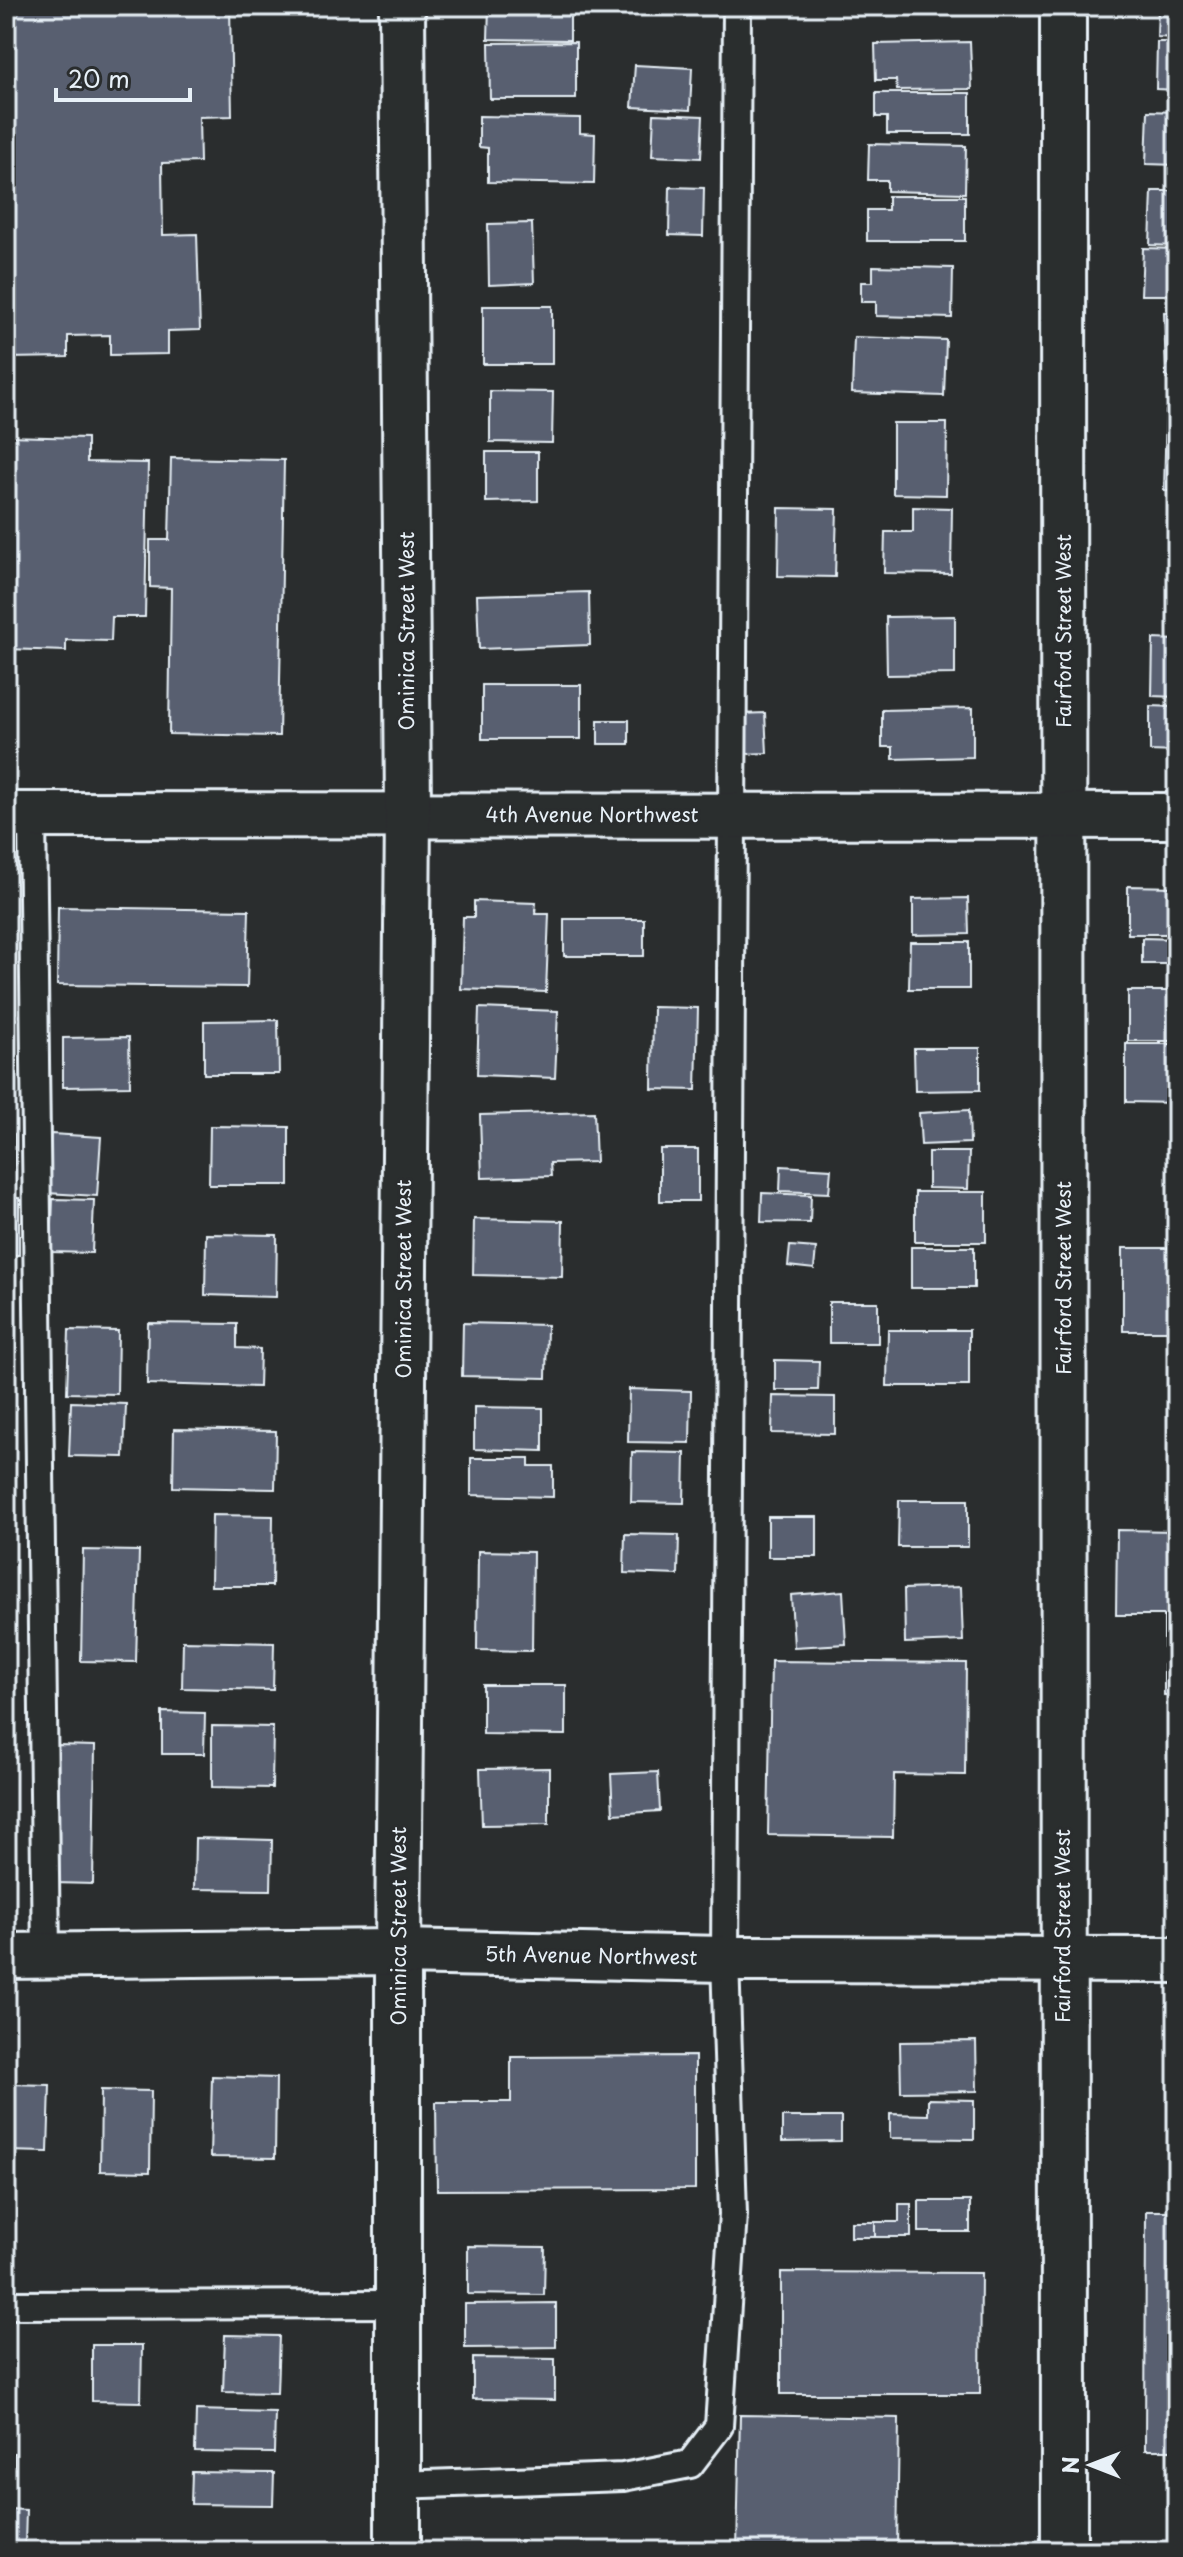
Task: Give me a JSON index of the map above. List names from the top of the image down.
{
  "streets": {
    "street": [
      "Ominica Street West",
      "Fairford Street West",
      "4th Avenue Northwest",
      "5th Avenue Northwest"
    ]
  },
  "crossings": [
    ["Ominica Street West", "4th Avenue Northwest"],
    ["Ominica Street West", "5th Avenue Northwest"],
    ["Fairford Street West", "4th Avenue Northwest"],
    ["Fairford Street West", "5th Avenue Northwest"]
  ],
  "scale_bar": "20 m",
  "north": "left"
}
